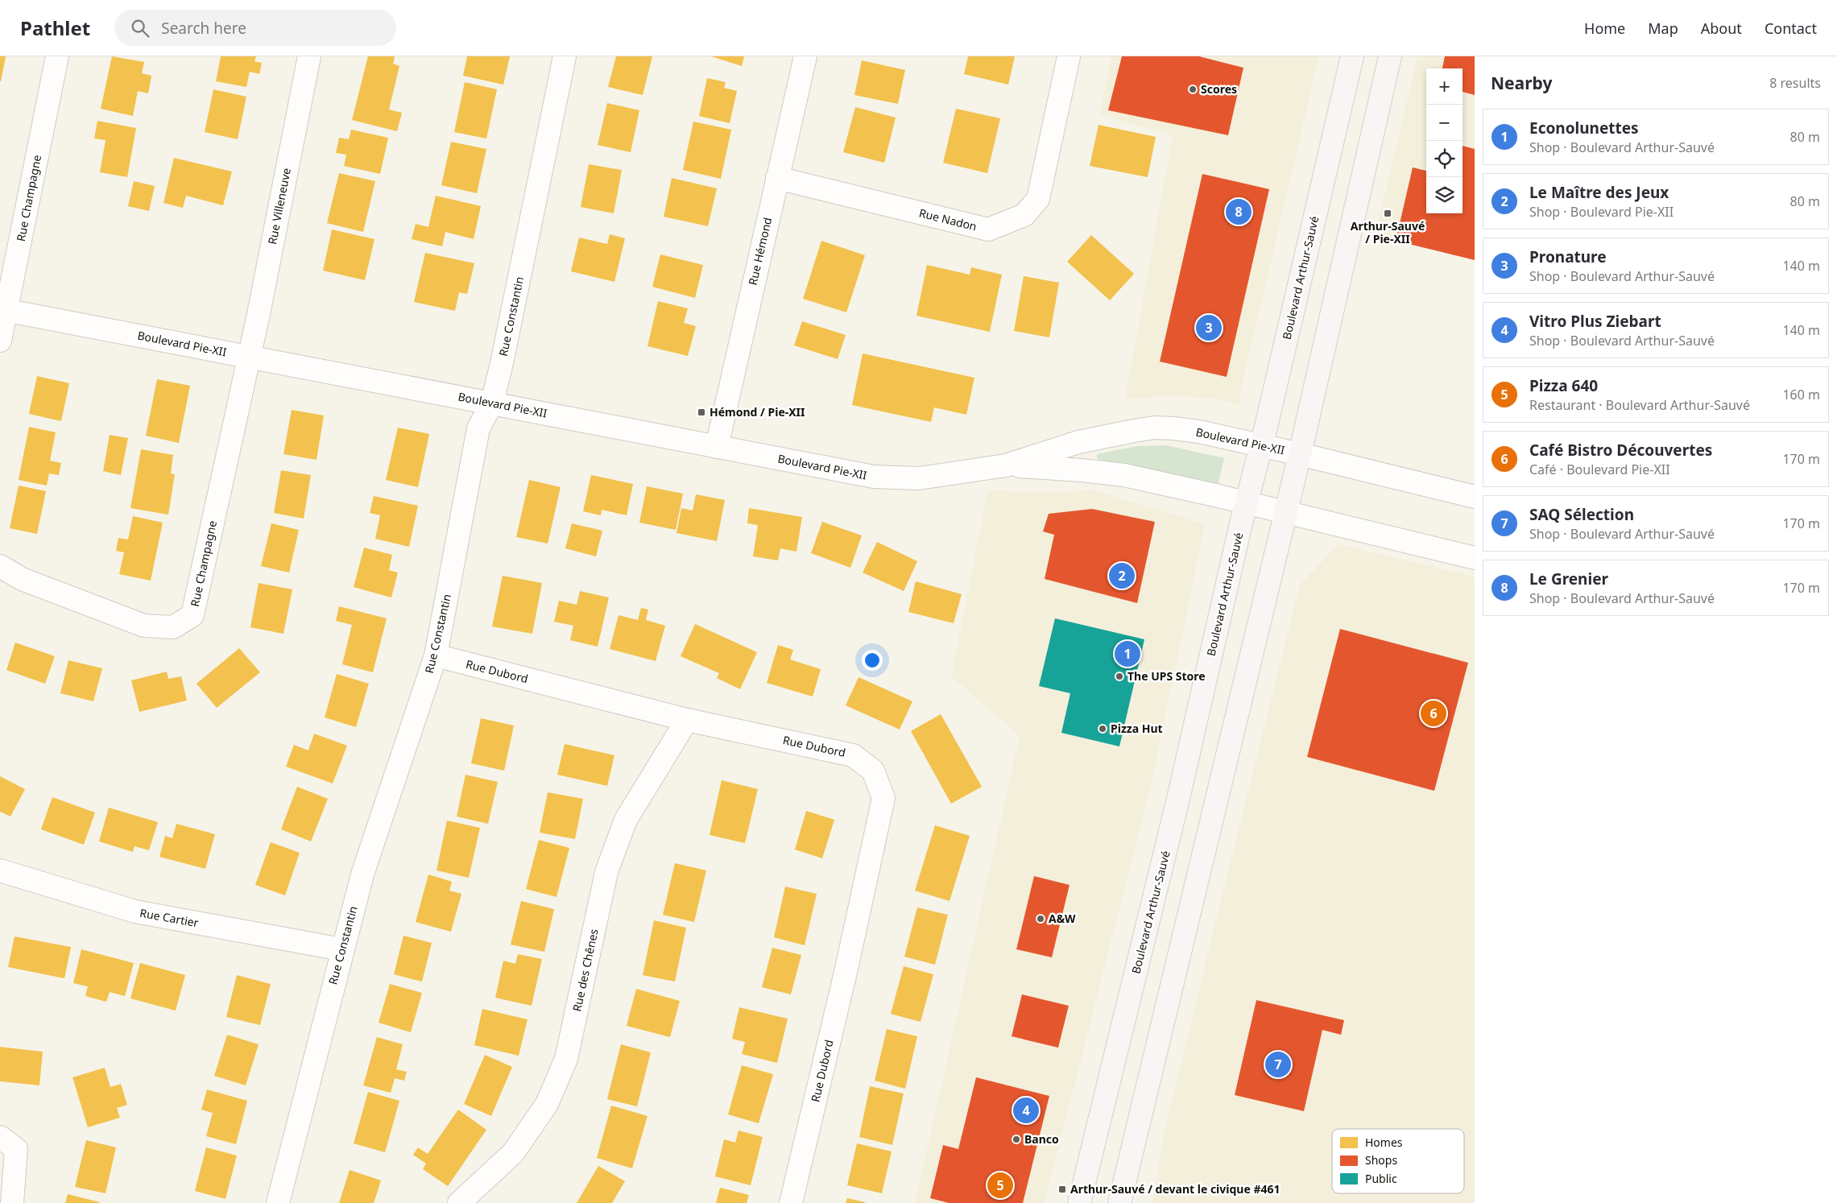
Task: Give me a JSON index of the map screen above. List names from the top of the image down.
{
  "streets": {
    "main road": ["Boulevard Arthur-Sauvé"],
    "street": [
      "Rue Champagne",
      "Rue Villeneuve",
      "Rue Nadon",
      "Rue Hémond",
      "Rue Constantin",
      "Boulevard Pie-XII",
      "Rue Dubord",
      "Rue Cartier",
      "Rue des Chênes"
    ]
  },
  "crossings": [
    ["Rue Champagne", "Rue Villeneuve"],
    ["Rue Champagne", "Boulevard Pie-XII"],
    ["Rue Villeneuve", "Boulevard Pie-XII"],
    ["Rue Nadon", "Rue Hémond"],
    ["Rue Hémond", "Boulevard Pie-XII"],
    ["Boulevard Arthur-Sauvé", "Boulevard Pie-XII"],
    ["Rue Constantin", "Boulevard Pie-XII"],
    ["Rue Constantin", "Rue Dubord"],
    ["Rue Constantin", "Rue Cartier"],
    ["Rue Dubord", "Rue des Chênes"]
  ],
  "places": {
    "other": [
      "Scores",
      "The UPS Store",
      "Pizza Hut",
      "A&W",
      "Banco"
    ],
    "transit": ["Arthur-Sauvé / Pie-XII", "Hémond / Pie-XII", "Arthur-Sauvé / devant le civique #461"]
  },
  "legend": ["Homes", "Shops", "Public"],
  "page": {
    "header": "Pathlet",
    "search": "Search here",
    "nav": [
      "Home",
      "Map",
      "About",
      "Contact"
    ],
    "heading": ["Nearby", "8 results"],
    "map_buttons": ["+", "−"],
    "list": [
      {
        "mark": "1",
        "name": "Econolunettes",
        "note": "Shop · Boulevard Arthur-Sauvé",
        "value": "80 m"
      },
      {
        "mark": "2",
        "name": "Le Maître des Jeux",
        "note": "Shop · Boulevard Pie-XII",
        "value": "80 m"
      },
      {
        "mark": "3",
        "name": "Pronature",
        "note": "Shop · Boulevard Arthur-Sauvé",
        "value": "140 m"
      },
      {
        "mark": "4",
        "name": "Vitro Plus Ziebart",
        "note": "Shop · Boulevard Arthur-Sauvé",
        "value": "140 m"
      },
      {
        "mark": "5",
        "name": "Pizza 640",
        "note": "Restaurant · Boulevard Arthur-Sauvé",
        "value": "160 m"
      },
      {
        "mark": "6",
        "name": "Café Bistro Découvertes",
        "note": "Café · Boulevard Pie-XII",
        "value": "170 m"
      },
      {
        "mark": "7",
        "name": "SAQ Sélection",
        "note": "Shop · Boulevard Arthur-Sauvé",
        "value": "170 m"
      },
      {
        "mark": "8",
        "name": "Le Grenier",
        "note": "Shop · Boulevard Arthur-Sauvé",
        "value": "170 m"
      }
    ],
    "pins": [
      "8",
      "3",
      "2",
      "1",
      "6",
      "7",
      "4",
      "5"
    ]
  }
}
